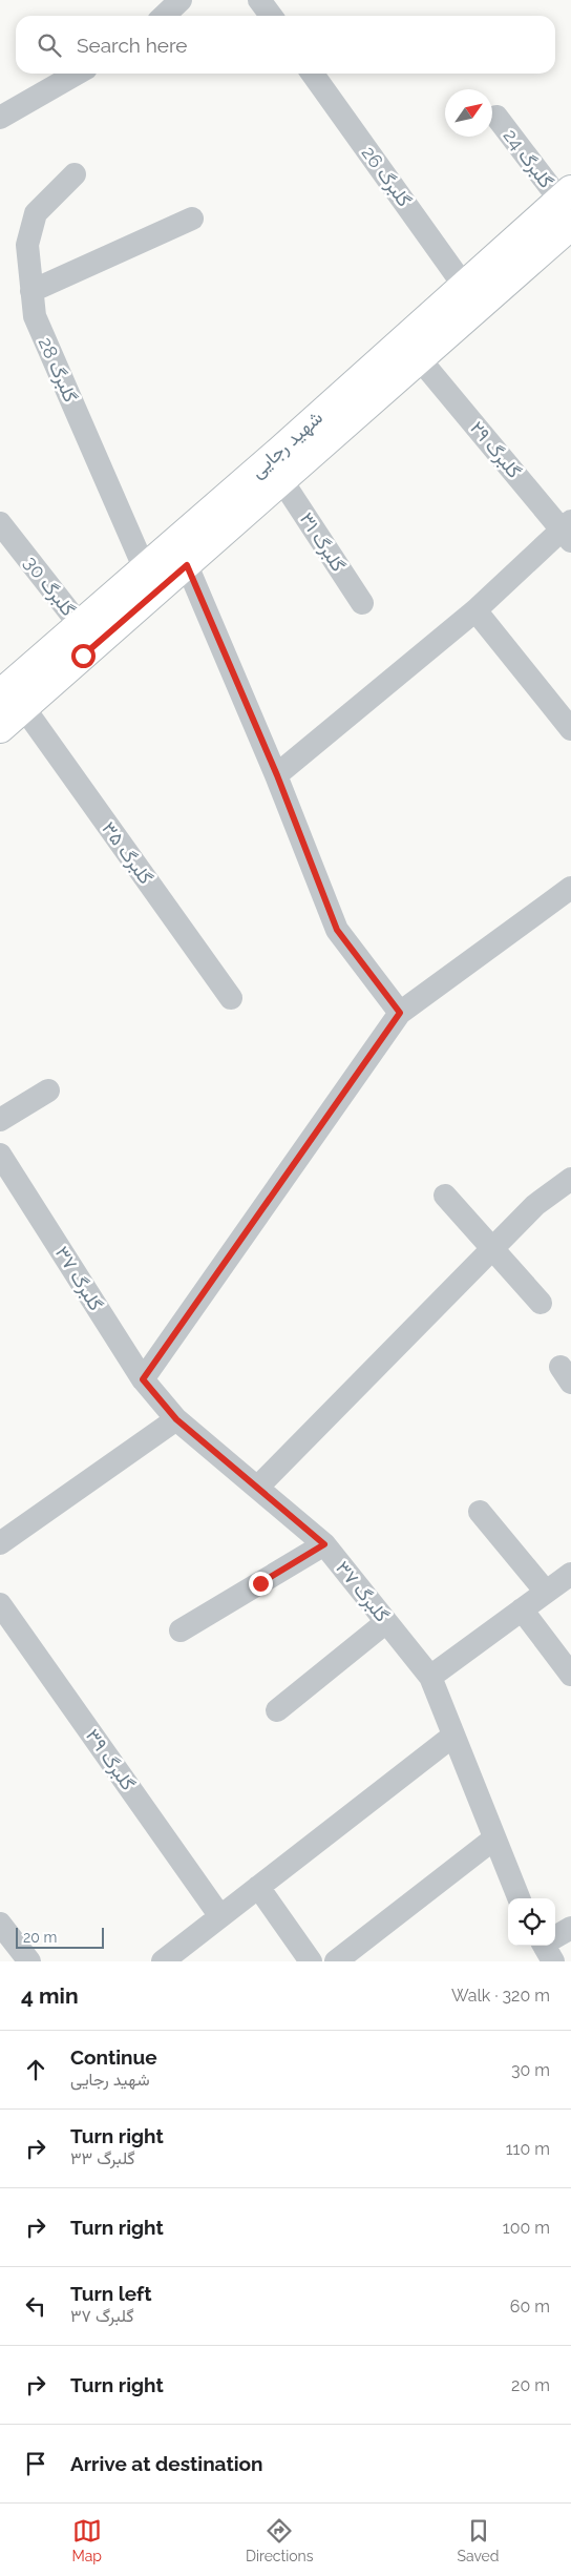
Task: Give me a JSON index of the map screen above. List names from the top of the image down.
{
  "streets": {
    "main road": ["شهید رجایی"],
    "street": [
      "گلبرگ 24",
      "گلبرگ 26",
      "گلبرگ 28",
      "گلبرگ ۲۹",
      "گلبرگ ۳۱",
      "گلبرگ 30",
      "گلبرگ ۳۵",
      "گلبرگ ۳۷",
      "گلبرگ ۳۹"
    ]
  },
  "crossings": [
    ["گلبرگ 24", "شهید رجایی"],
    ["گلبرگ 26", "شهید رجایی"],
    ["گلبرگ 28", "شهید رجایی"],
    ["شهید رجایی", "گلبرگ ۲۹"],
    ["شهید رجایی", "گلبرگ ۳۱"],
    ["شهید رجایی", "گلبرگ 30"],
    ["شهید رجایی", "گلبرگ ۳۵"]
  ],
  "scale_bar": "20 m",
  "north": "top right",
  "page": {
    "search": "Search here",
    "scale": "20 m",
    "heading": ["4 min", "Walk · 320 m"],
    "list": [
      ["Continue", "شهید رجایی", "30 m"],
      ["Turn right", "گلبرگ ۳۳", "110 m"],
      ["Turn right", "100 m"],
      ["Turn left", "گلبرگ ۳۷", "60 m"],
      ["Turn right", "20 m"],
      "Arrive at destination"
    ],
    "nav": ["Map", "Directions", "Saved"]
  }
}
